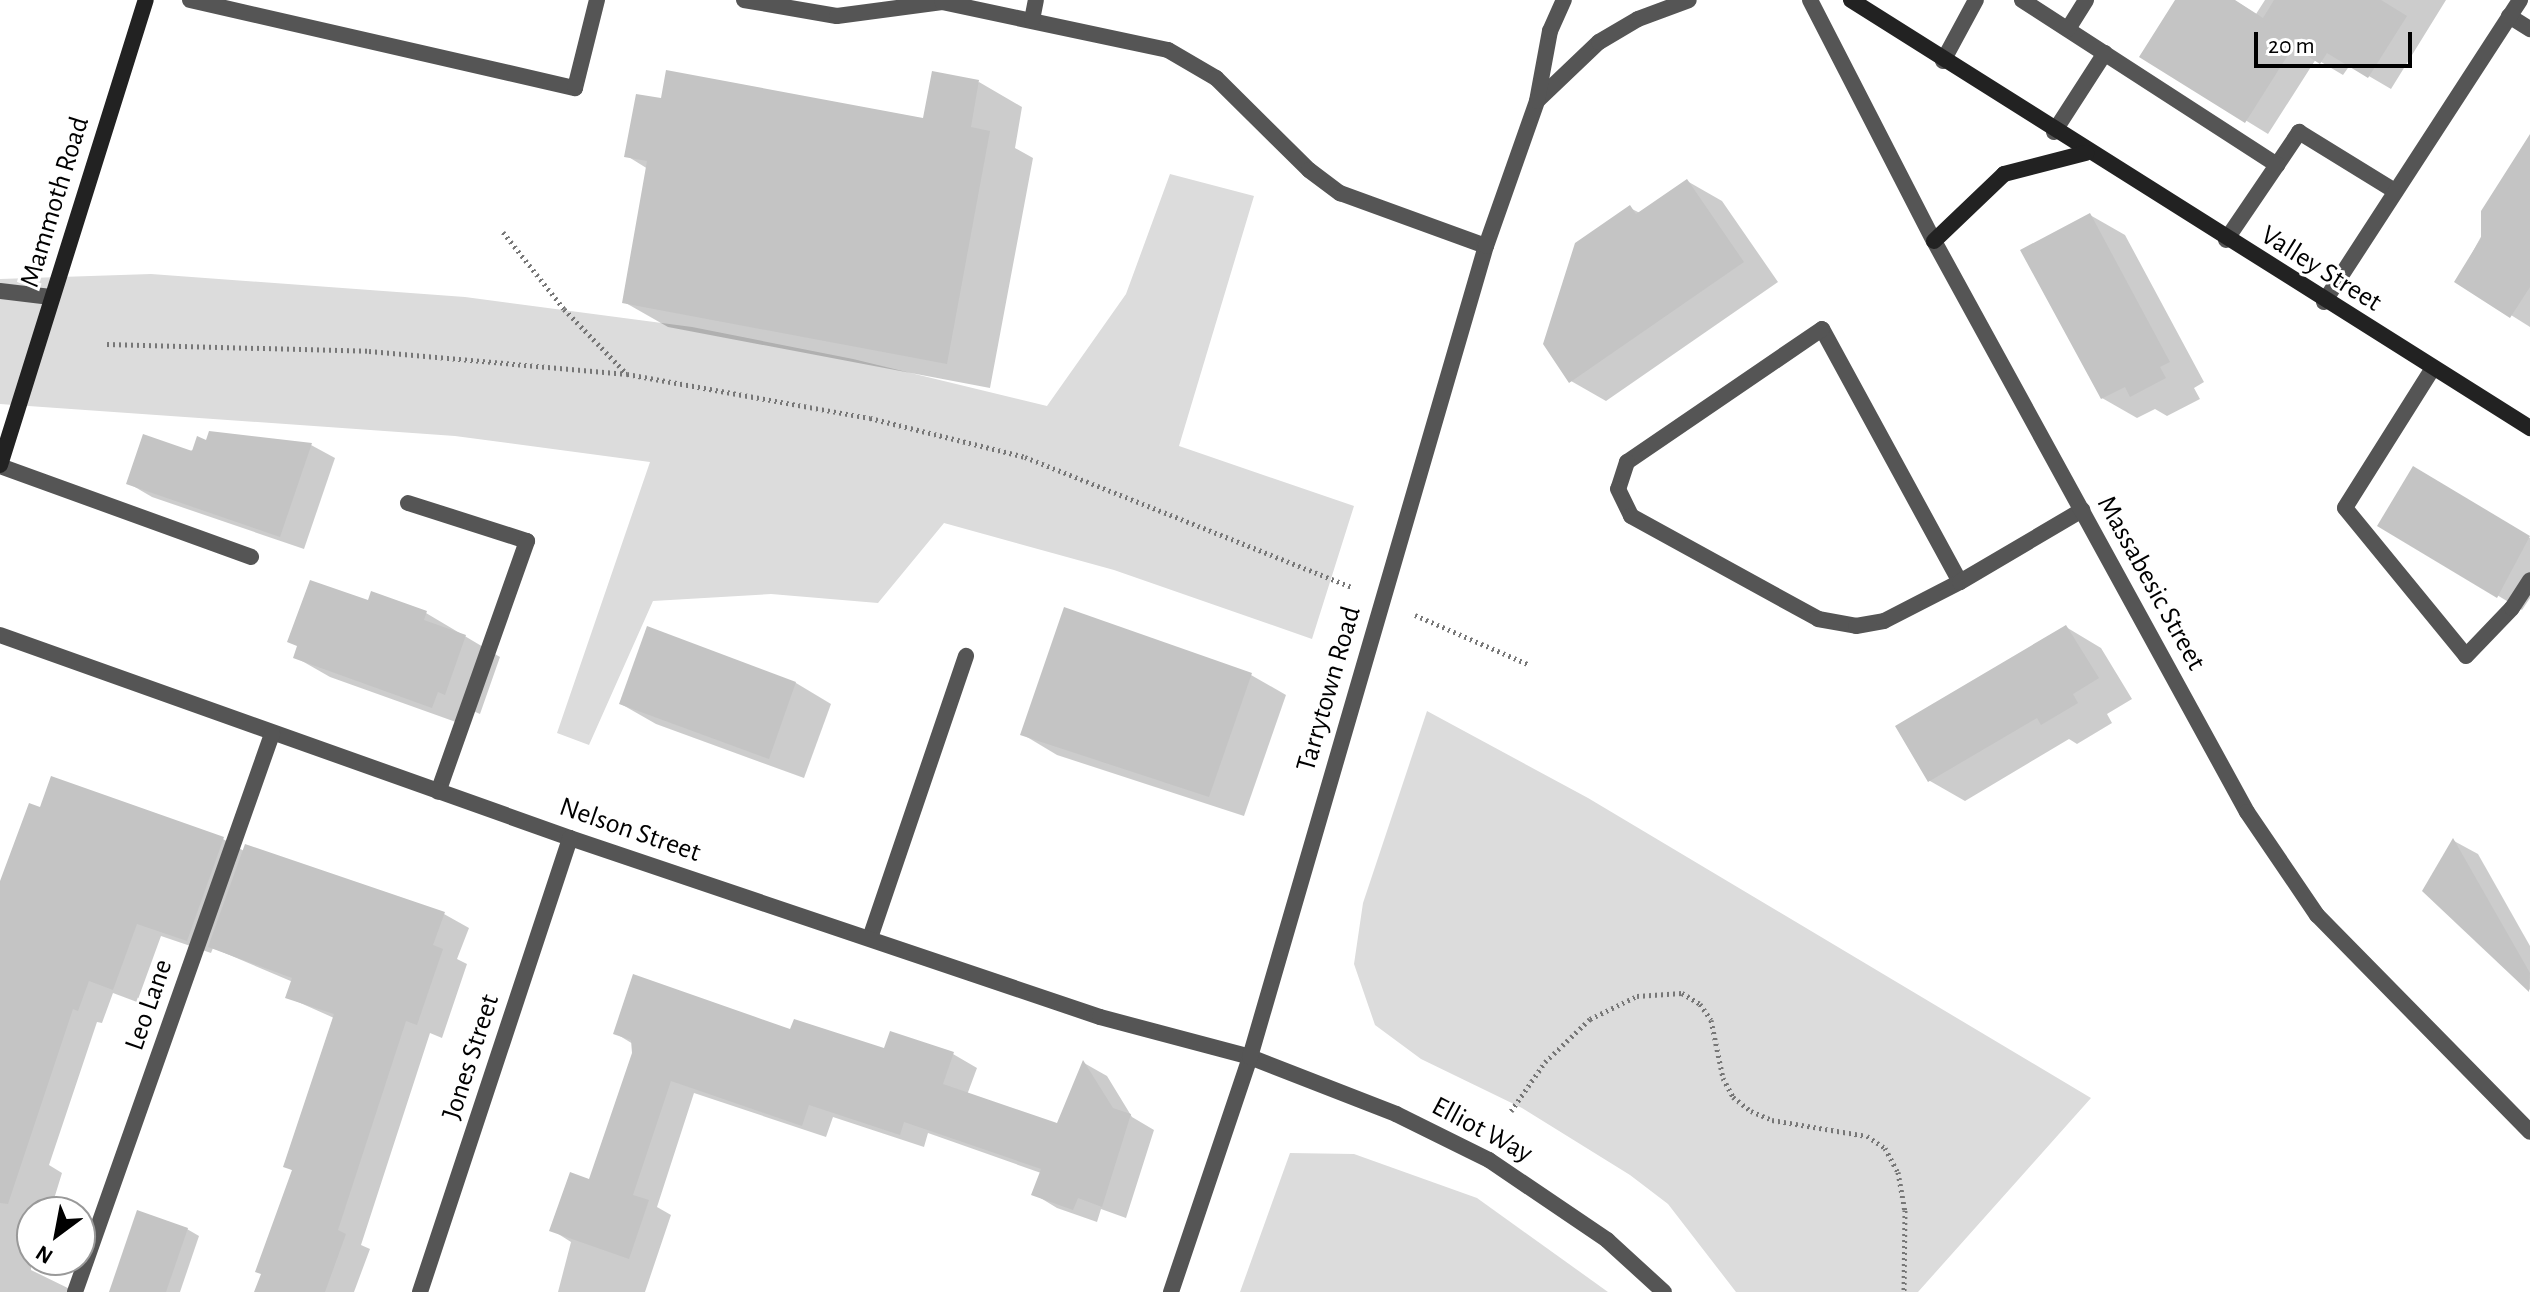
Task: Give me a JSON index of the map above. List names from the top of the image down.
{
  "streets": {
    "main road": ["Mammoth Road", "Valley Street"],
    "street": [
      "Massabesic Street",
      "Tarrytown Road",
      "Nelson Street",
      "Leo Lane",
      "Jones Street",
      "Elliot Way"
    ]
  },
  "crossings": [
    ["Tarrytown Road", "Nelson Street"],
    ["Tarrytown Road", "Elliot Way"],
    ["Nelson Street", "Leo Lane"],
    ["Nelson Street", "Jones Street"],
    ["Nelson Street", "Elliot Way"]
  ],
  "scale_bar": "20 m",
  "north": "bottom left"
}
